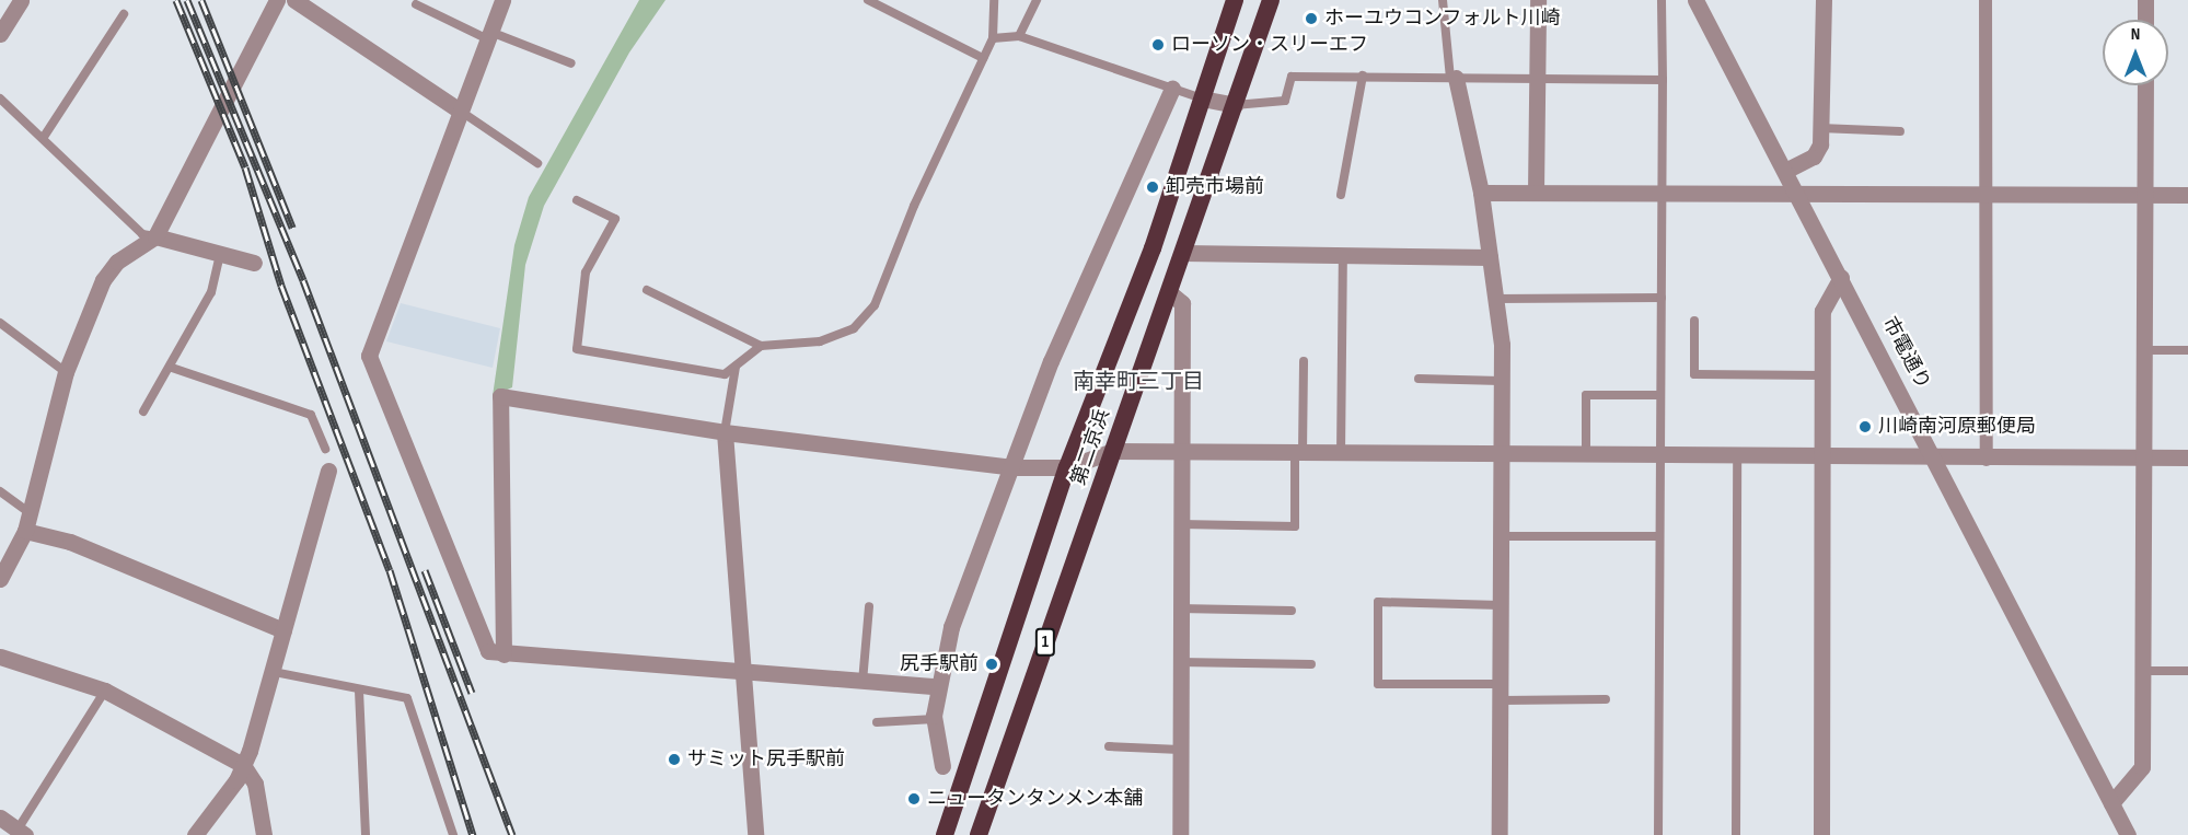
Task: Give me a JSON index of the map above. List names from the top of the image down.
{
  "streets": {
    "highway": ["第二京浜", "1"],
    "street": ["市電通り"]
  },
  "districts": ["南幸町三丁目"],
  "places": [
    "ホーユウコンフォルト川崎",
    "ローソン・スリーエフ",
    "卸売市場前",
    "川崎南河原郵便局",
    "尻手駅前",
    "サミット尻手駅前",
    "ニュータンタンメン本舗"
  ],
  "north": "top"
}
